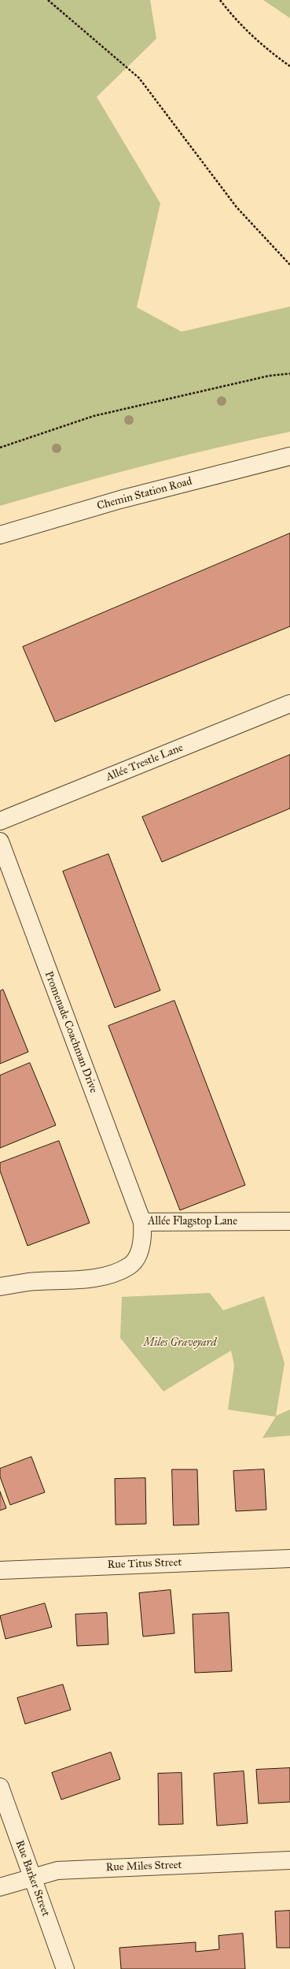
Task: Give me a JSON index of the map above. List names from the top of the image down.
{
  "streets": {
    "street": [
      "Chemin Station Road",
      "Allée Trestle Lane",
      "Promenade Coachman Drive",
      "Allée Flagstop Lane",
      "Rue Titus Street",
      "Rue Miles Street",
      "Rue Barker Street"
    ]
  },
  "crossings": [
    ["Promenade Coachman Drive", "Allée Flagstop Lane"],
    ["Rue Miles Street", "Rue Barker Street"]
  ],
  "parks": ["Miles Graveyard"]
}
